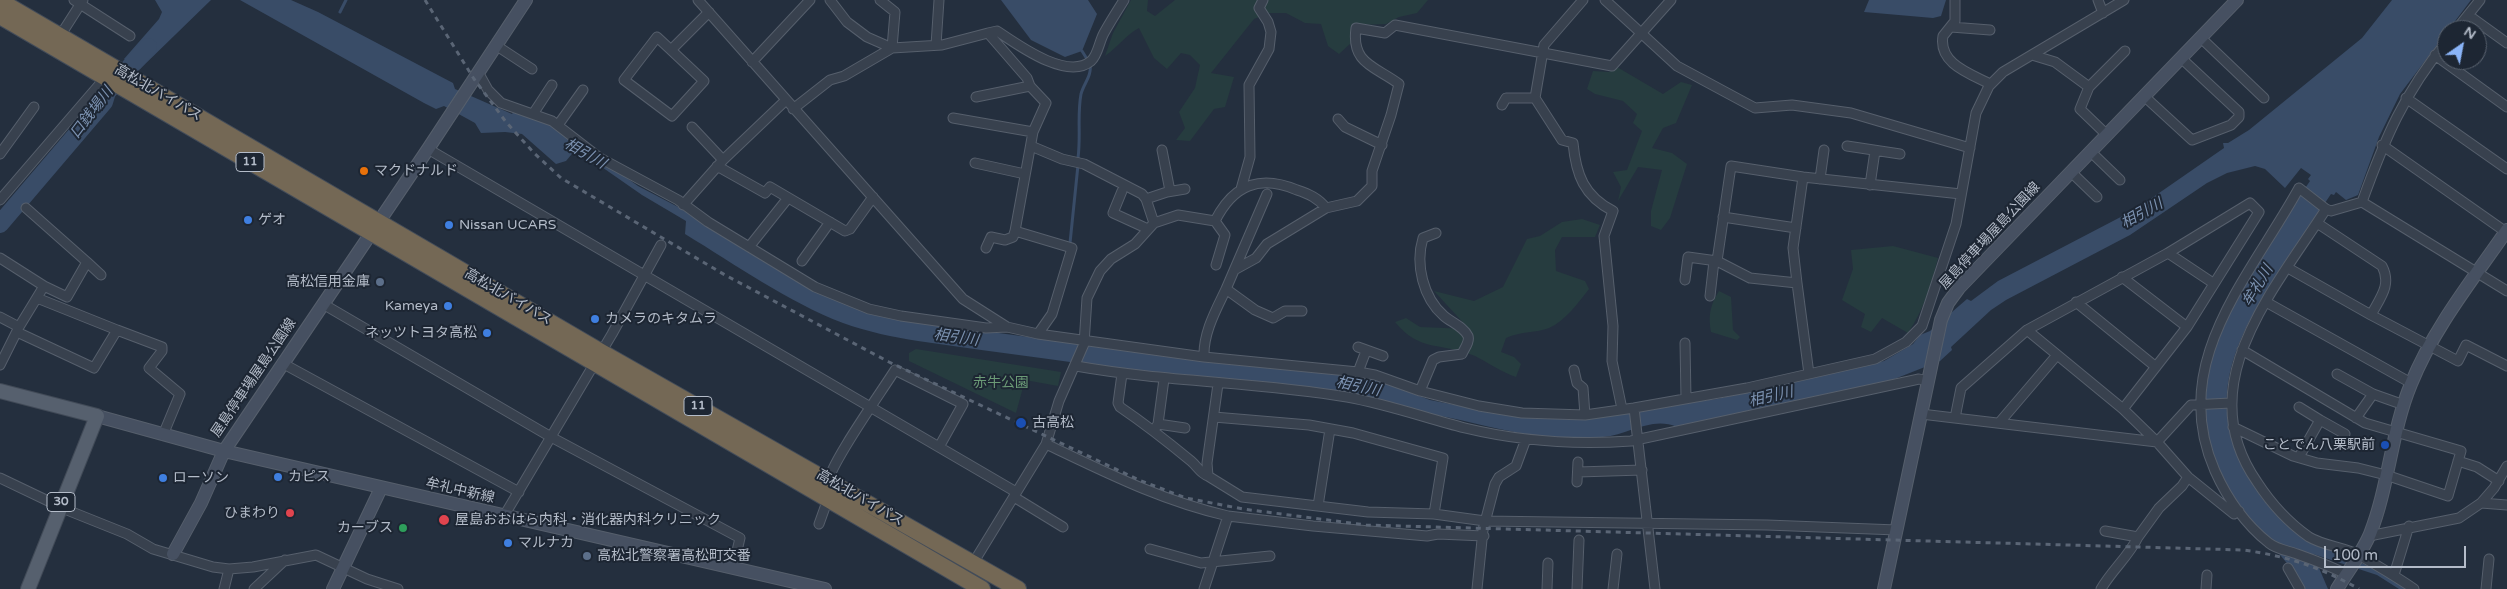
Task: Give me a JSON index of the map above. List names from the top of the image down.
{
  "streets": {
    "highway": ["高松北バイパス", "11"],
    "main road": ["屋島停車場屋島公園線", "牟礼中新線", "30"]
  },
  "crossings": [
    ["高松北バイパス", "屋島停車場屋島公園線"],
    ["屋島停車場屋島公園線", "牟礼中新線"]
  ],
  "water": ["口銭場川", "相引川", "牟礼川"],
  "parks": ["赤牛公園"],
  "places": [
    "マクドナルド",
    "ゲオ",
    "Nissan UCARS",
    "高松信用金庫",
    "Kameya",
    "カメラのキタムラ",
    "ネッツトヨタ高松",
    "古高松",
    "ことでん八栗駅前",
    "カピス",
    "ローソン",
    "ひまわり",
    "屋島おおはら内科・消化器内科クリニック",
    "カーブス",
    "マルナカ",
    "高松北警察署高松町交番"
  ],
  "scale_bar": "100 m",
  "north": "top right"
}
